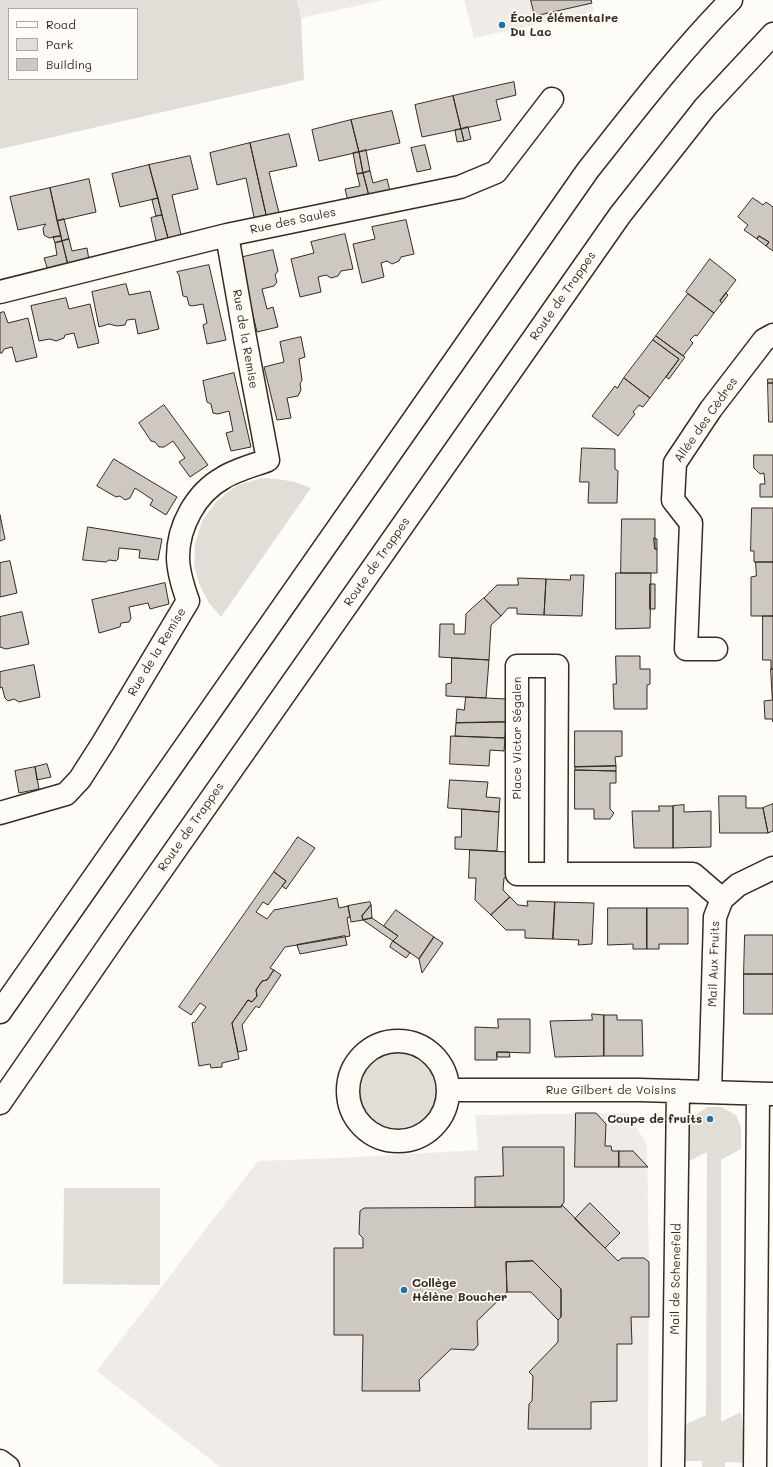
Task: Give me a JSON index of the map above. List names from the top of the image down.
{
  "streets": {
    "street": [
      "Rue des Saules",
      "Route de Trappes",
      "Rue de la Remise",
      "Allée des Cèdres",
      "Place Victor Ségalen",
      "Mail Aux Fruits",
      "Rue Gilbert de Voisins",
      "Mail de Schenefeld"
    ]
  },
  "crossings": [
    ["Rue des Saules", "Rue de la Remise"],
    ["Place Victor Ségalen", "Mail Aux Fruits"],
    ["Mail Aux Fruits", "Rue Gilbert de Voisins"],
    ["Rue Gilbert de Voisins", "Mail de Schenefeld"]
  ],
  "places": ["École élémentaire Du Lac", "Coupe de fruits", "Collège Hélène Boucher"],
  "legend": ["Road", "Park", "Building"]
}
